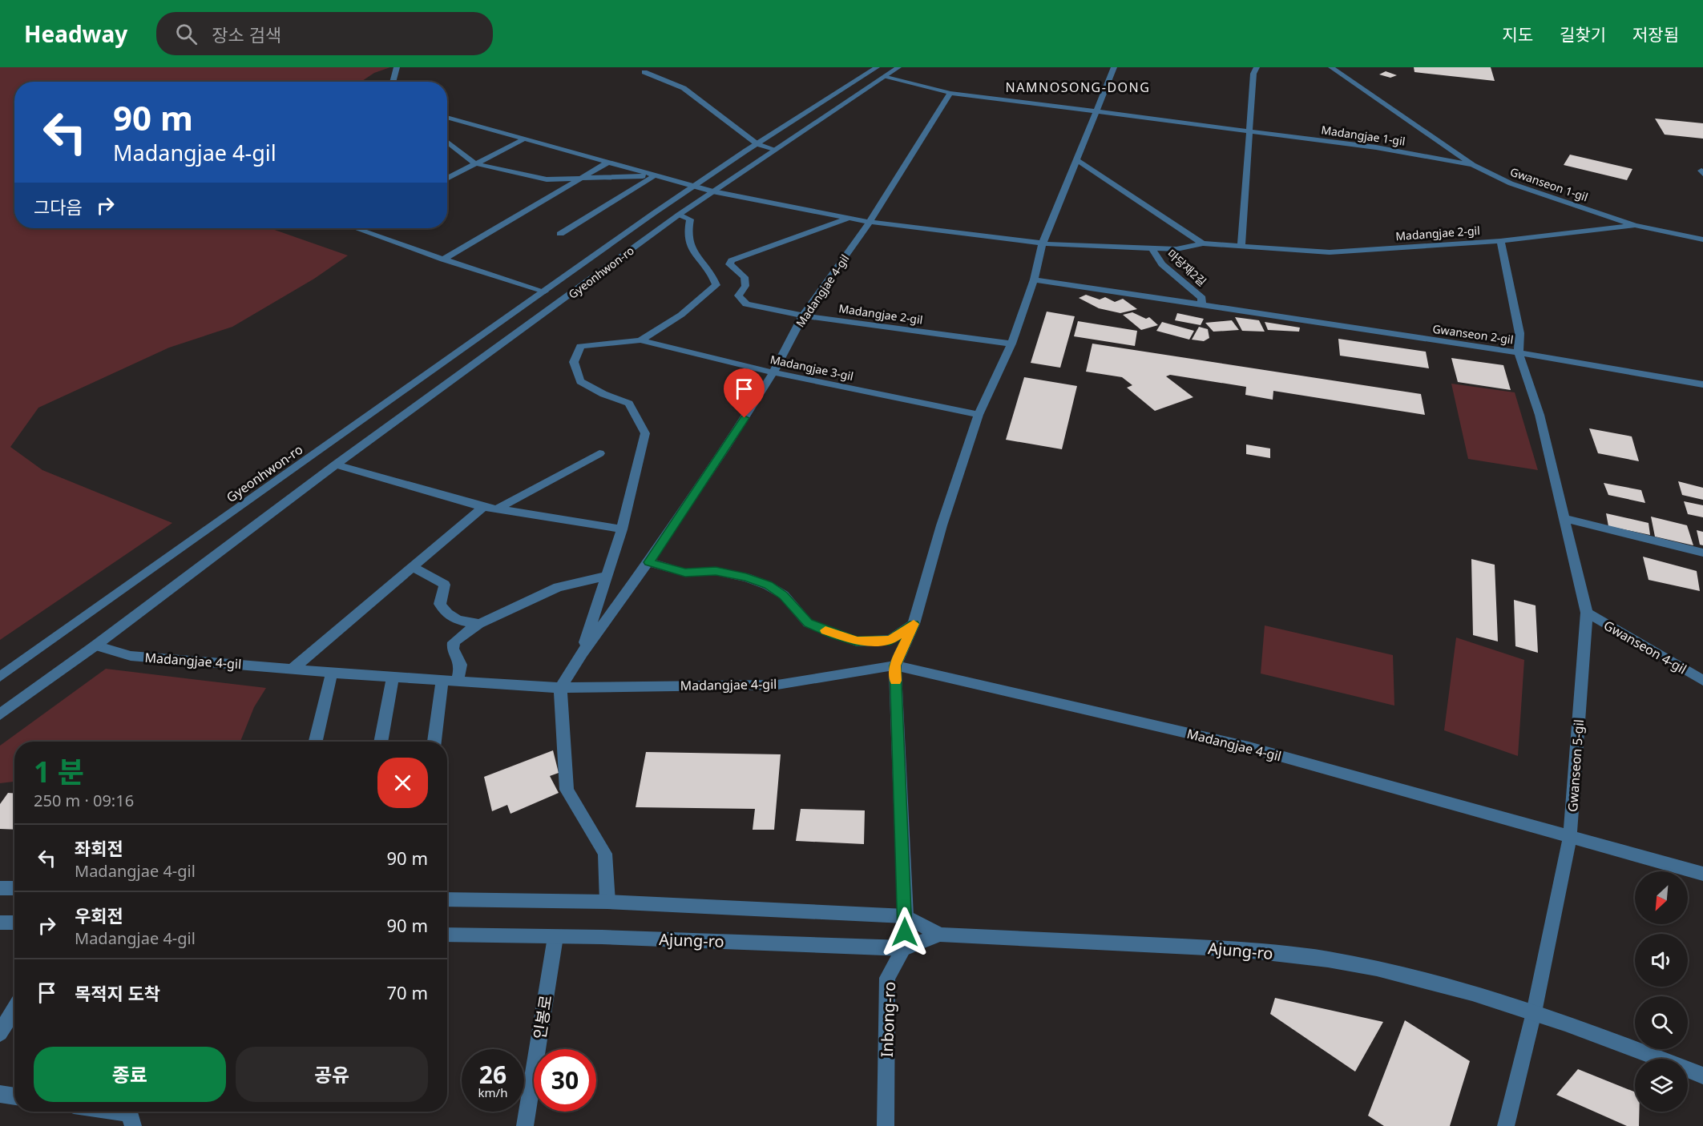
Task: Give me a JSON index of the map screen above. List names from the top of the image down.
{
  "streets": {
    "street": [
      "Madangjae 1-gil",
      "Gwanseon 1-gil",
      "Madangjae 2-gil",
      "마당재2길",
      "Gyeonhwon-ro",
      "Madangjae 4-gil",
      "Gwanseon 2-gil",
      "Madangjae 3-gil",
      "Gwanseon 4-gil",
      "Gwanseon 5-gil",
      "Ajung-ro",
      "인봉로",
      "Inbong-ro"
    ]
  },
  "crossings": [
    ["Madangjae 1-gil", "Gwanseon 1-gil"],
    ["Madangjae 1-gil", "Gyeonhwon-ro"],
    ["Madangjae 1-gil", "Madangjae 4-gil"],
    ["Gwanseon 1-gil", "Madangjae 2-gil"],
    ["Madangjae 2-gil", "마당재2길"],
    ["Madangjae 2-gil", "Gyeonhwon-ro"],
    ["Madangjae 2-gil", "Madangjae 4-gil"],
    ["Madangjae 2-gil", "Gwanseon 5-gil"],
    ["마당재2길", "Gwanseon 2-gil"],
    ["Gyeonhwon-ro", "Madangjae 4-gil"],
    ["Gyeonhwon-ro", "Madangjae 3-gil"],
    ["Madangjae 4-gil", "Madangjae 3-gil"],
    ["Madangjae 4-gil", "Gwanseon 5-gil"],
    ["Gwanseon 2-gil", "Gwanseon 5-gil"],
    ["Gwanseon 4-gil", "Gwanseon 5-gil"],
    ["Gwanseon 5-gil", "Ajung-ro"],
    ["Ajung-ro", "인봉로"],
    ["Ajung-ro", "Inbong-ro"]
  ],
  "districts": ["NAMNOSONG-DONG"],
  "north": "bottom left",
  "page": {
    "header": "Headway",
    "search": "장소 검색",
    "nav": ["지도", "길찾기", "저장됨"],
    "turn": ["90 m", "Madangjae 4-gil"],
    "then": "그다음",
    "heading": ["1 분", "250 m · 09:16"],
    "list": [
      {
        "name": "좌회전",
        "note": "Madangjae 4-gil",
        "value": "90 m"
      },
      {
        "name": "우회전",
        "note": "Madangjae 4-gil",
        "value": "90 m"
      },
      {
        "name": "목적지 도착",
        "value": "70 m"
      }
    ],
    "buttons": ["종료", "공유"],
    "speed": "26 km/h",
    "limit": "30"
  }
}
